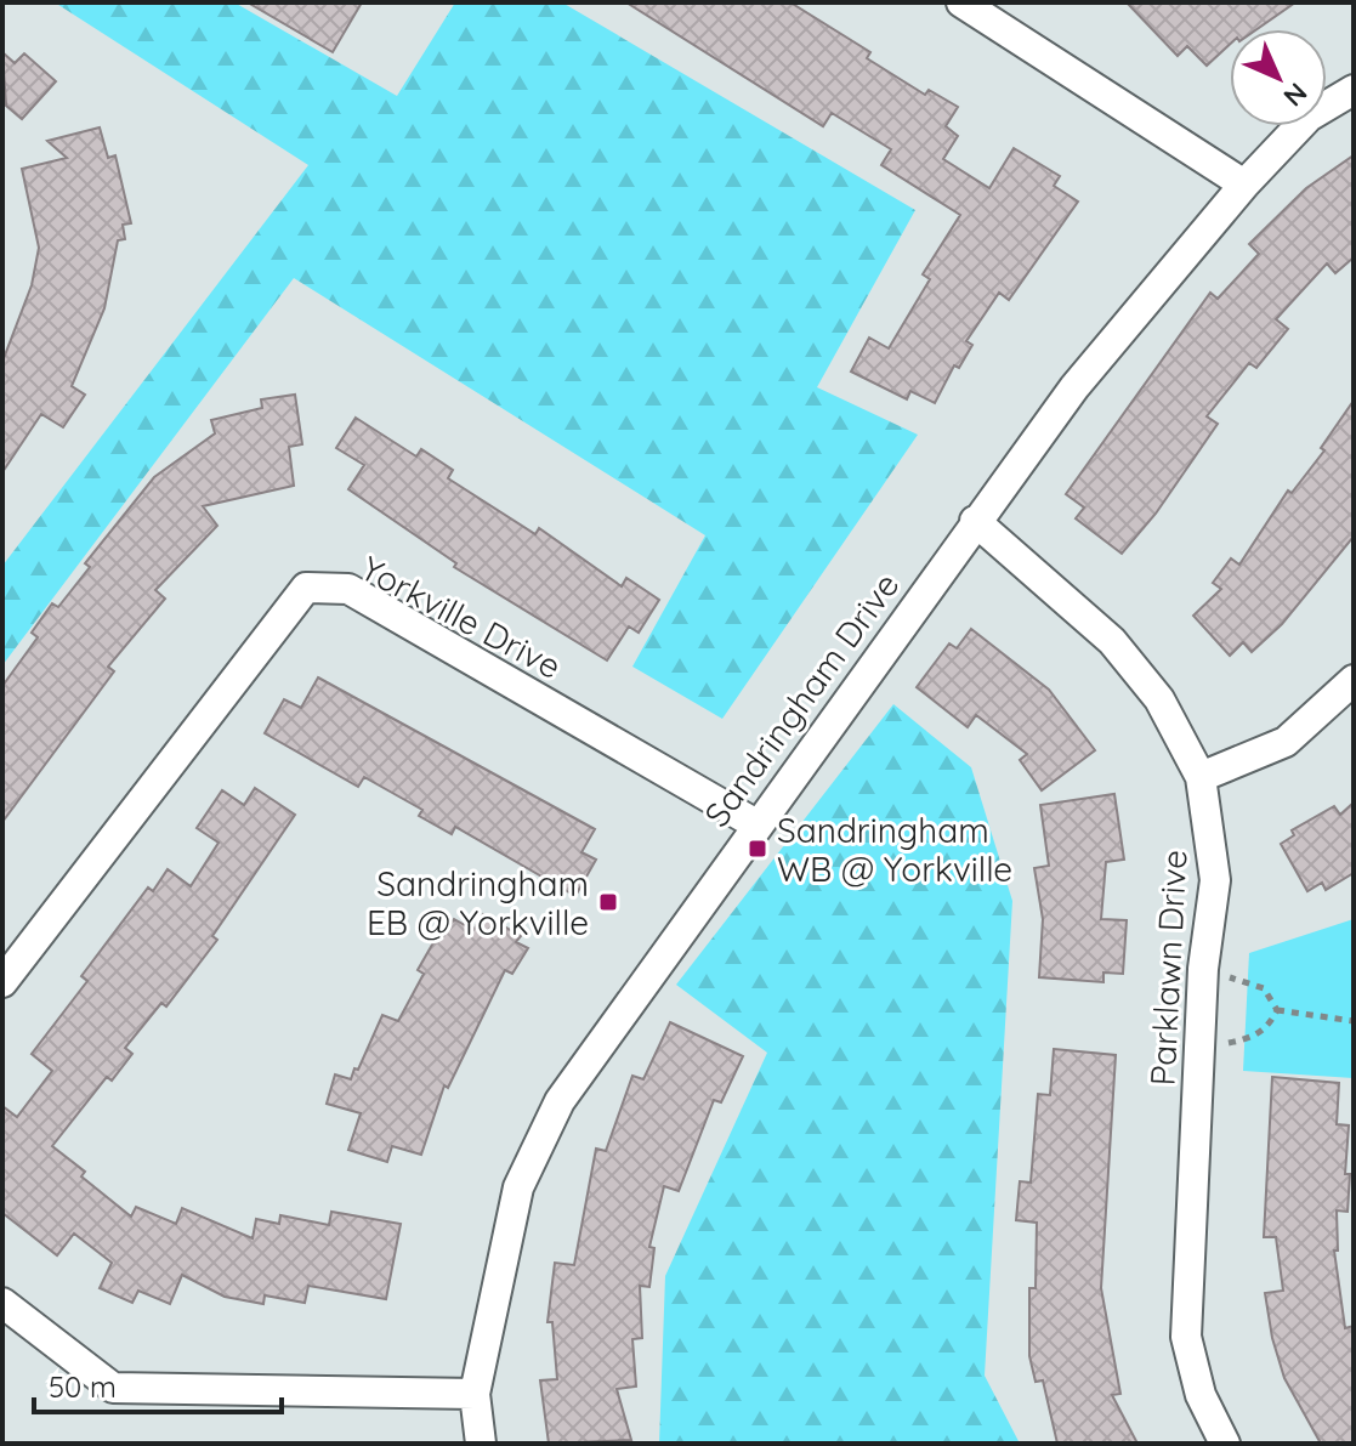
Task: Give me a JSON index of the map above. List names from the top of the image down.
{
  "streets": {
    "street": ["Yorkville Drive", "Sandringham Drive", "Parklawn Drive"]
  },
  "crossings": [
    ["Yorkville Drive", "Sandringham Drive"],
    ["Sandringham Drive", "Parklawn Drive"]
  ],
  "places": {
    "transit": ["Sandringham WB @ Yorkville", "Sandringham EB @ Yorkville"]
  },
  "scale_bar": "50 m",
  "north": "bottom right"
}
